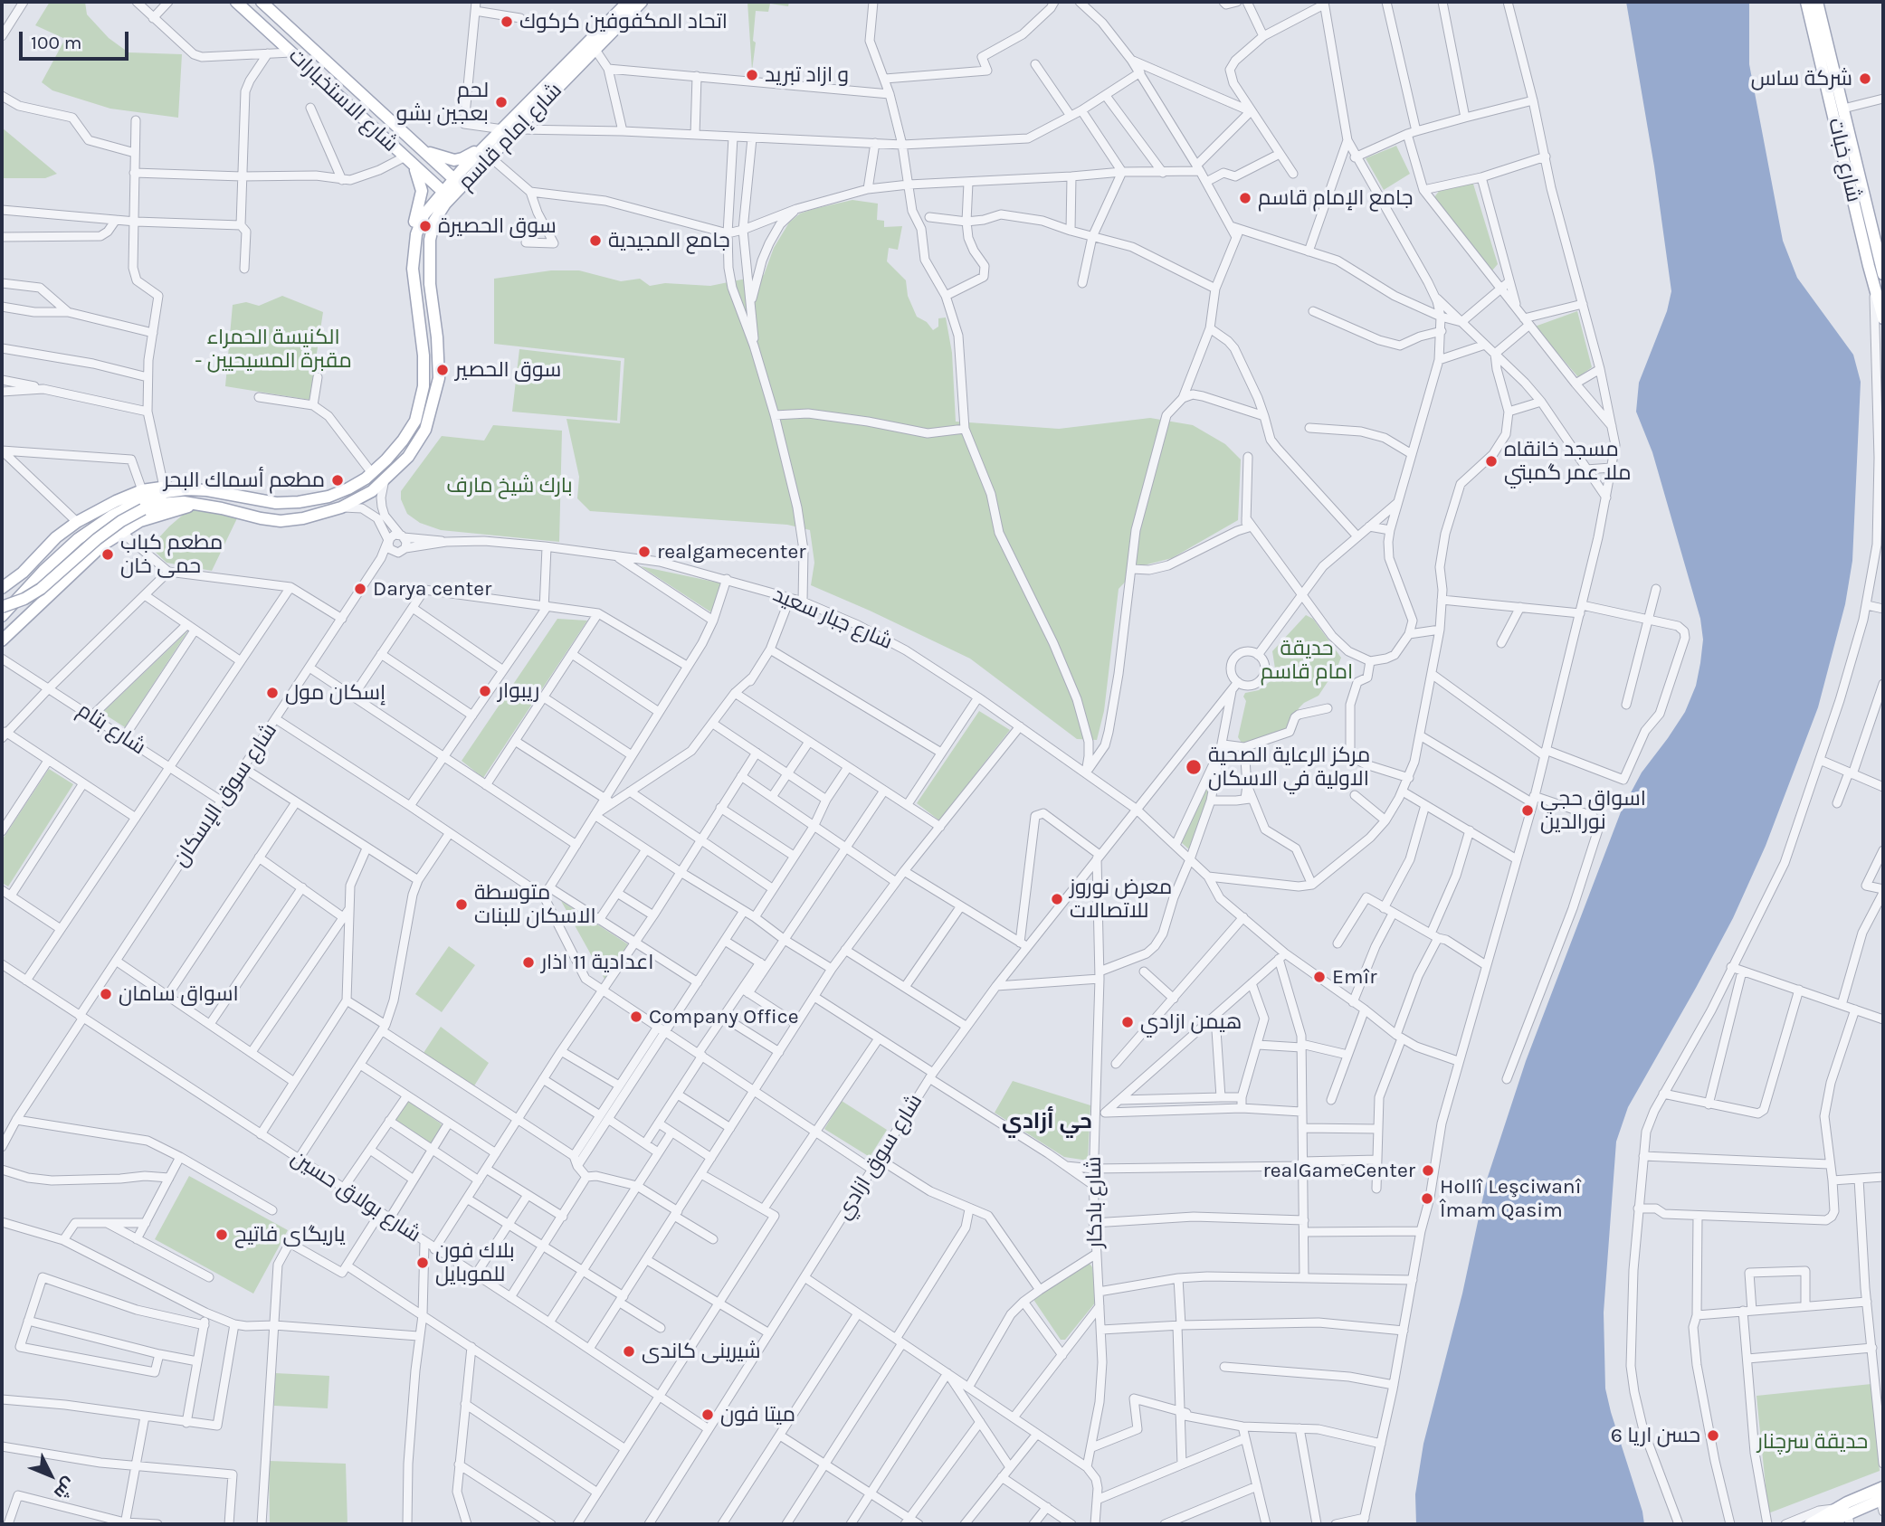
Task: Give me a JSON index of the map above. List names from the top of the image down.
{
  "streets": {
    "main road": ["شارع الاستخبارات", "شارع إمام قاسم", "شارع خبات"],
    "street": [
      "شارع جبار سعيد",
      "شارع بتام",
      "شارع سوق الإسكان",
      "شارع سوق ازادي",
      "شارع بولاق حسين",
      "شارع بادكار"
    ]
  },
  "crossings": [
    ["شارع الاستخبارات", "شارع إمام قاسم"],
    ["شارع جبار سعيد", "شارع سوق ازادي"],
    ["شارع بتام", "شارع سوق الإسكان"],
    ["شارع سوق الإسكان", "شارع بولاق حسين"],
    ["شارع سوق ازادي", "شارع بولاق حسين"],
    ["شارع سوق ازادي", "شارع بادكار"]
  ],
  "districts": ["حي أزادي"],
  "parks": [
    "الكنيسة الحمراء - مقبرة المسيحيين",
    "بارك شيخ مارف",
    "حديقة امام قاسم",
    "حديقة سرچنار"
  ],
  "places": [
    "اتحاد المكفوفين كركوك",
    "و ازاد تبريد",
    "شركة ساس",
    "لحم بعجين بشو",
    "جامع الإمام قاسم",
    "سوق الحصيرة",
    "جامع المجيدية",
    "سوق الحصير",
    "مسجد خانقاه ملا عمر گمبتي",
    "مطعم أسماك البحر",
    "realgamecenter",
    "مطعم كباب حمى خان",
    "Darya center",
    "ريبوار",
    "إسكان مول",
    "مركز الرعاية الصحية الاولية في الاسكان",
    "اسواق حجي نورالدين",
    "معرض نوروز للاتصالات",
    "متوسطة الاسكان للبنات",
    "اعدادية 11 اذار",
    "Emîr",
    "اسواق سامان",
    "Company Office",
    "هيمن ازادي",
    "realGameCenter",
    "Hollî Leşciwanî Îmam Qasim",
    "یاریگای فاتیح",
    "بلاك فون للموبايل",
    "شیرینی کاندی",
    "ميتا فون",
    "حسن اريا 6"
  ],
  "scale_bar": "100 m",
  "north": "bottom right"
}
